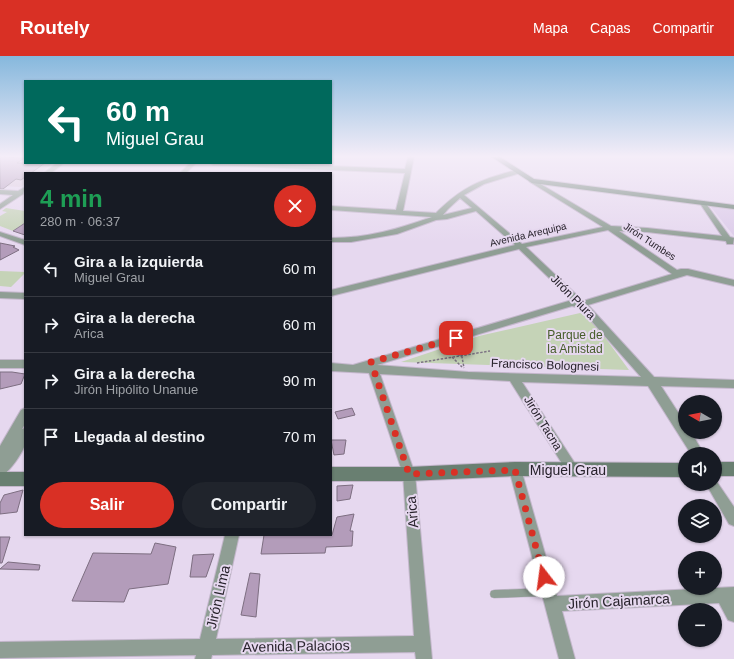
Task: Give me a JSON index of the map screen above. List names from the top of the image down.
{
  "streets": {
    "street": [
      "Avenida Arequipa",
      "Jirón Tumbes",
      "Jirón Piura",
      "Francisco Bolognesi",
      "Jirón Tacna",
      "Miguel Grau",
      "Arica",
      "Jirón Lima",
      "Jirón Cajamarca",
      "Avenida Palacios"
    ]
  },
  "crossings": [
    ["Avenida Arequipa", "Jirón Tumbes"],
    ["Avenida Arequipa", "Jirón Piura"],
    ["Jirón Piura", "Francisco Bolognesi"],
    ["Francisco Bolognesi", "Jirón Tacna"],
    ["Francisco Bolognesi", "Arica"],
    ["Jirón Tacna", "Miguel Grau"],
    ["Miguel Grau", "Arica"],
    ["Arica", "Avenida Palacios"],
    ["Jirón Lima", "Avenida Palacios"]
  ],
  "parks": ["Parque de la Amistad"],
  "north": "left",
  "page": {
    "header": "Routely",
    "nav": ["Mapa", "Capas", "Compartir"],
    "turn": ["60 m", "Miguel Grau"],
    "heading": ["4 min", "280 m · 06:37"],
    "list": [
      {
        "name": "Gira a la izquierda",
        "note": "Miguel Grau",
        "value": "60 m"
      },
      {
        "name": "Gira a la derecha",
        "note": "Arica",
        "value": "60 m"
      },
      {
        "name": "Gira a la derecha",
        "note": "Jirón Hipólito Unanue",
        "value": "90 m"
      },
      {
        "name": "Llegada al destino",
        "value": "70 m"
      }
    ],
    "map_buttons": ["+", "−"],
    "buttons": ["Salir", "Compartir"]
  }
}
